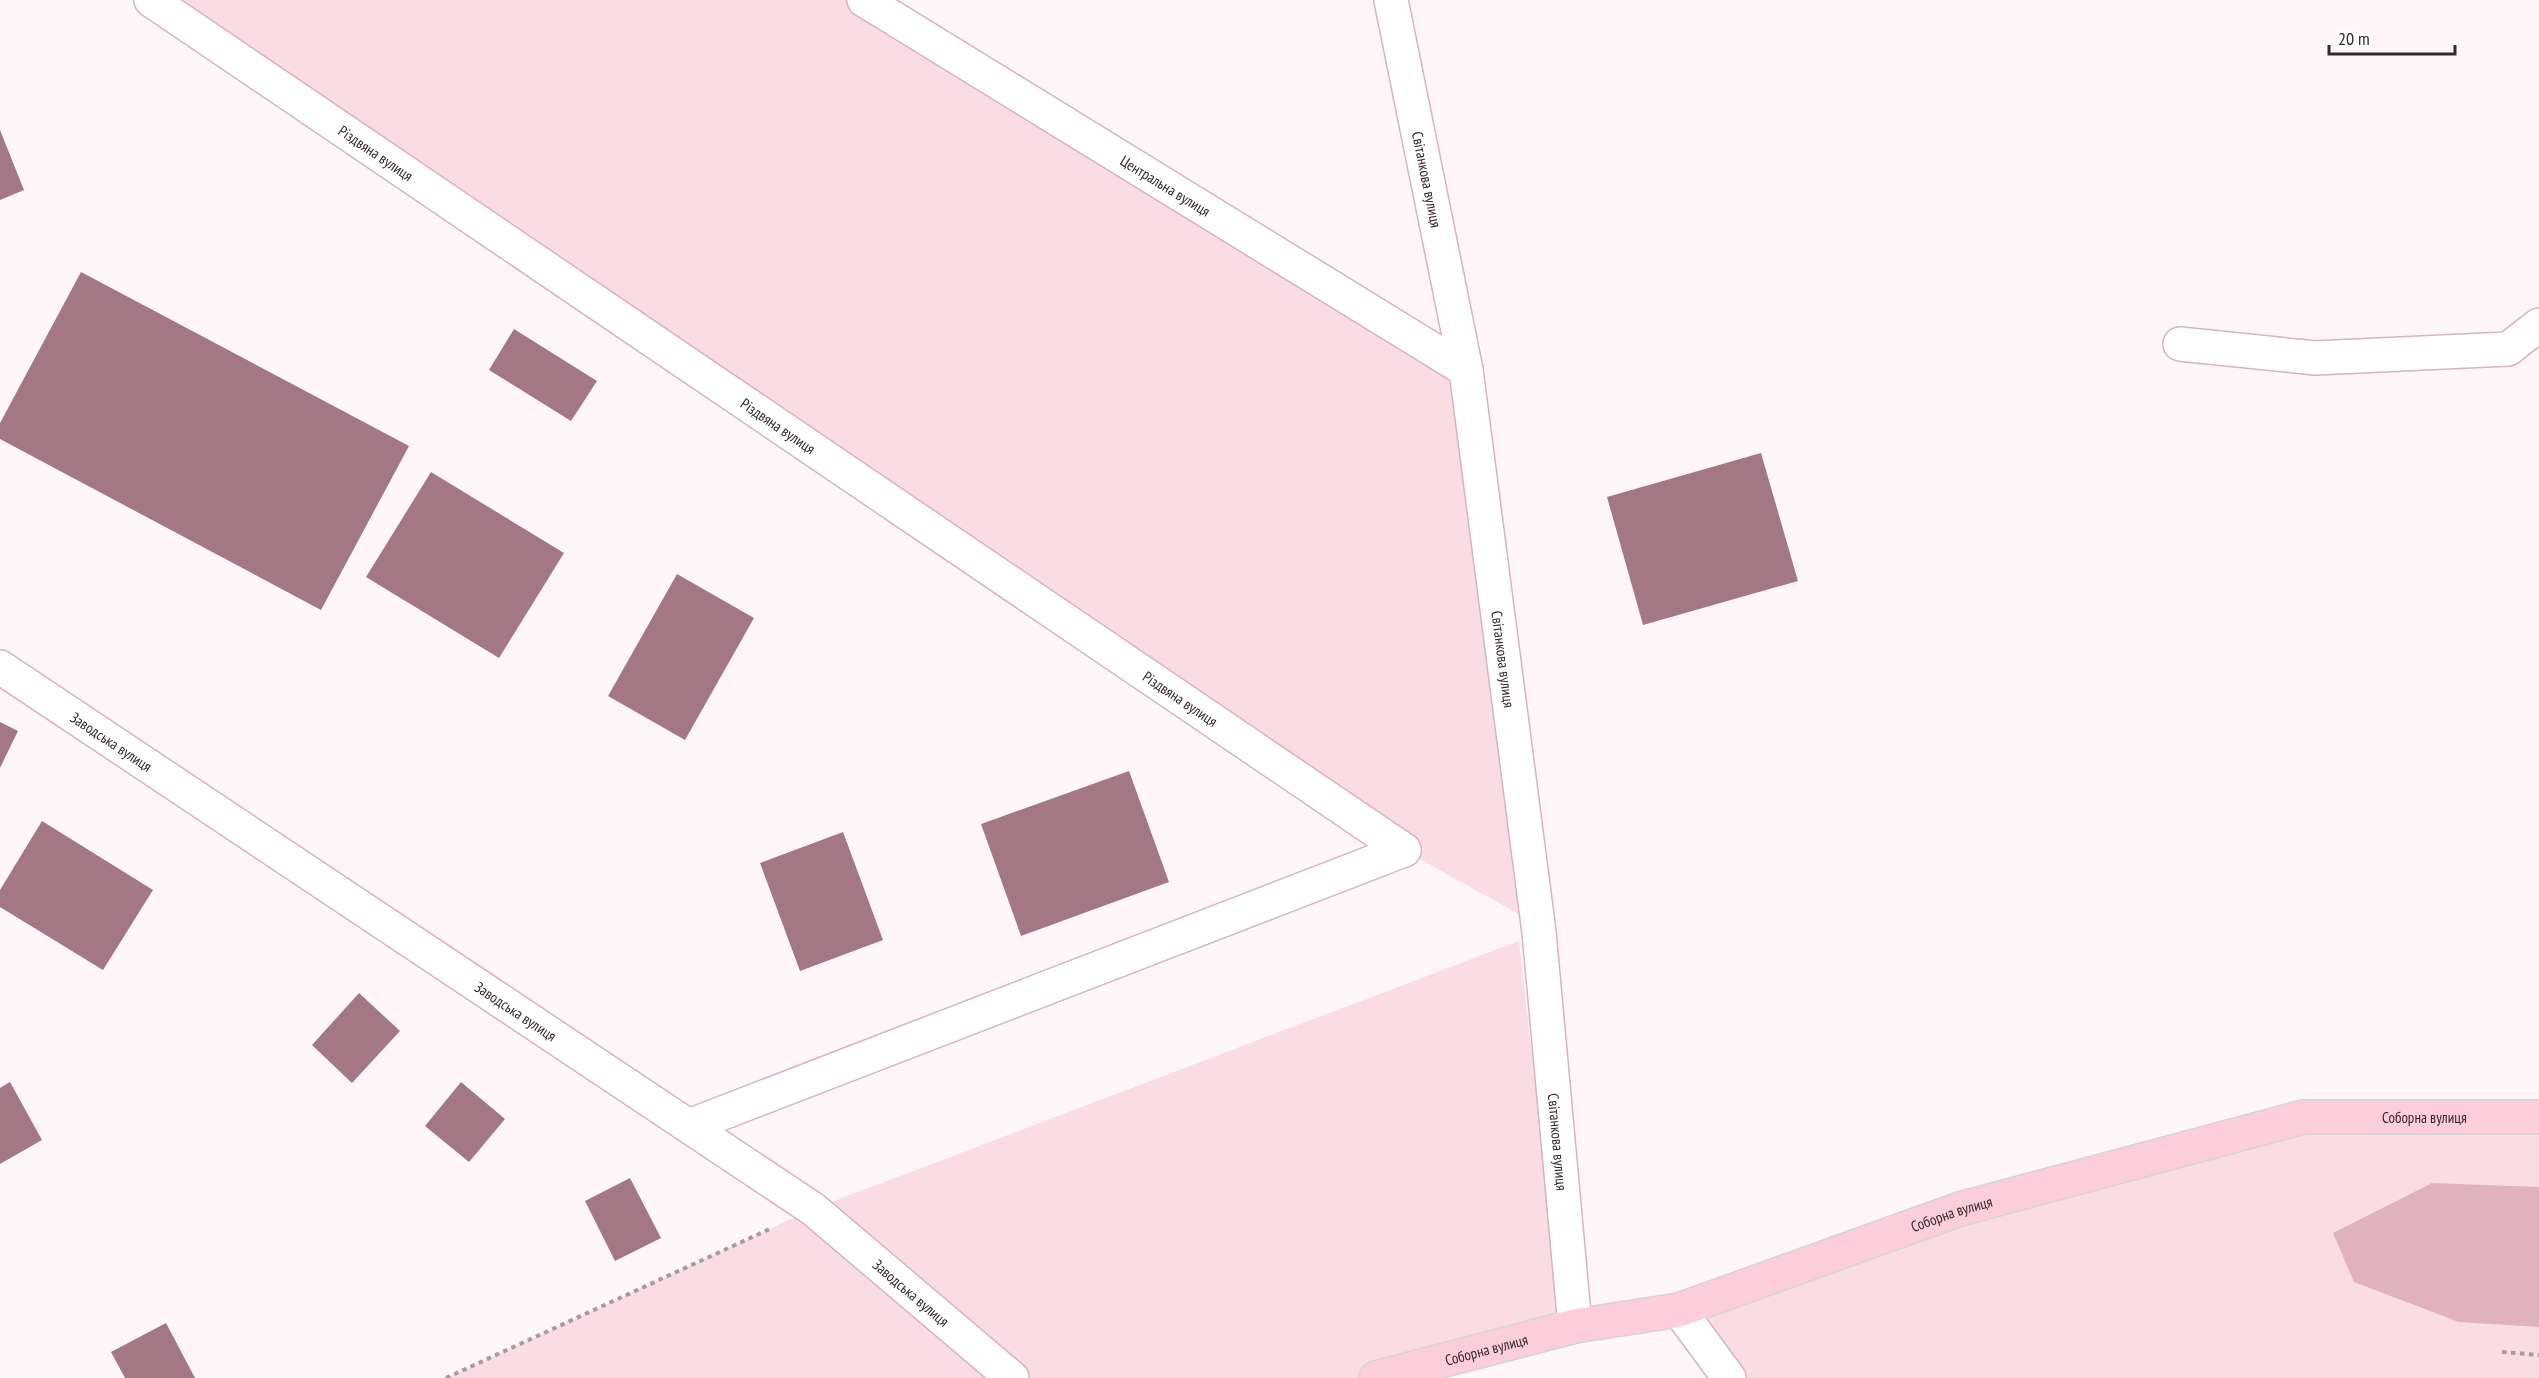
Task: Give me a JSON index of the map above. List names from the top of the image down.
{
  "streets": {
    "main road": ["Соборна вулиця"],
    "street": [
      "Різдвяна вулиця",
      "Світанкова вулиця",
      "Центральна вулиця",
      "Заводська вулиця"
    ]
  },
  "crossings": [
    ["Різдвяна вулиця", "Заводська вулиця"],
    ["Світанкова вулиця", "Центральна вулиця"],
    ["Світанкова вулиця", "Соборна вулиця"]
  ],
  "scale_bar": "20 m"
}
